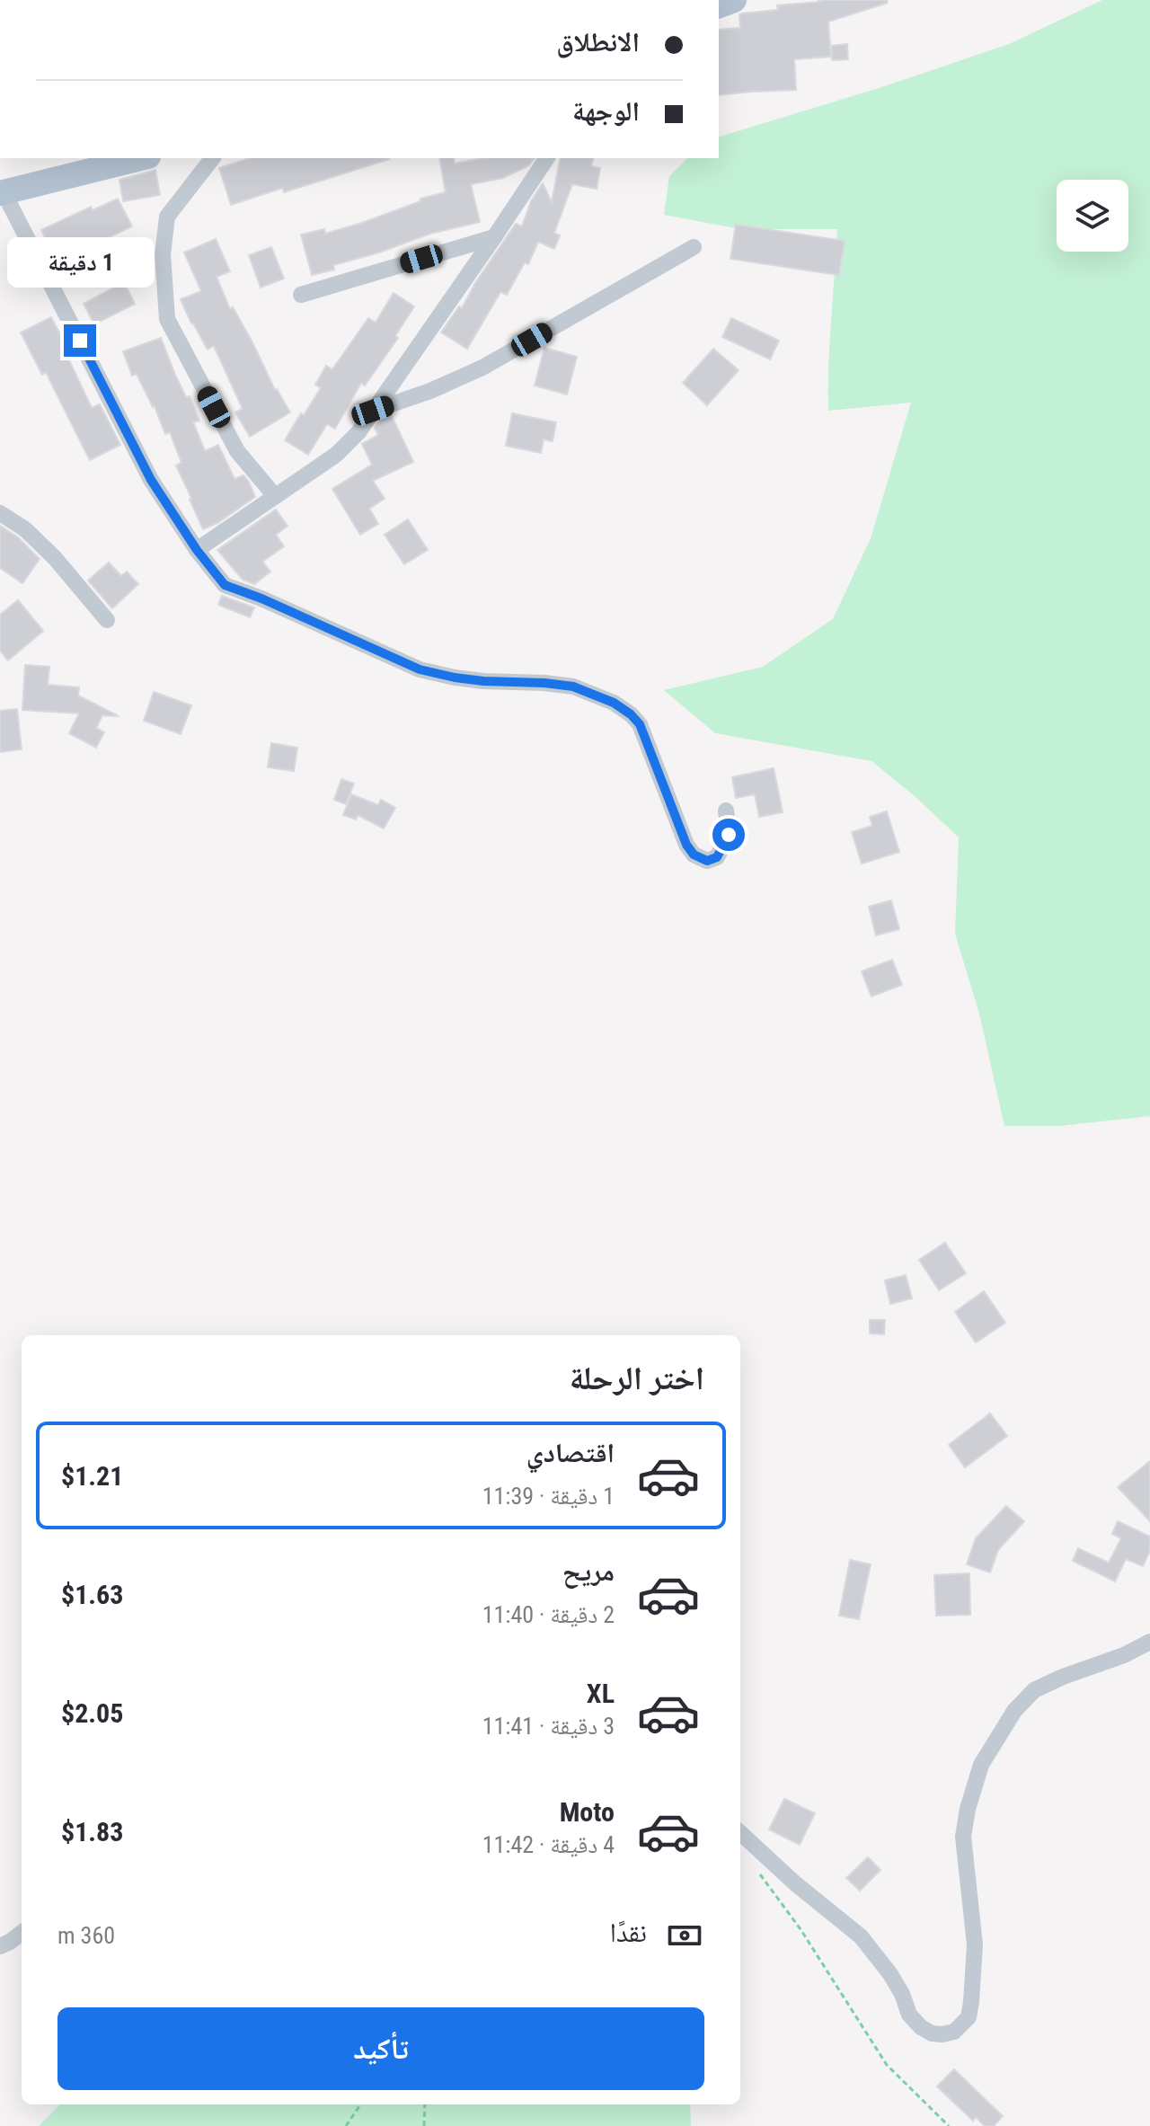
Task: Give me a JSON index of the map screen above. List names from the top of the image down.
{
  "page": {
    "banner": ["الانطلاق", "الوجهة"],
    "bubble": "1 دقيقة",
    "heading": "اختر الرحلة",
    "list": [
      {
        "name": "اقتصادي",
        "note": "1 دقيقة · 11:39",
        "value": "$1.21"
      },
      {
        "name": "مريح",
        "note": "2 دقيقة · 11:40",
        "value": "$1.63"
      },
      {
        "name": "XL",
        "note": "3 دقيقة · 11:41",
        "value": "$2.05"
      },
      {
        "name": "Moto",
        "note": "4 دقيقة · 11:42",
        "value": "$1.83"
      }
    ],
    "pay": ["نقدًا", "360 m"],
    "buttons": "تأكيد"
  }
}
